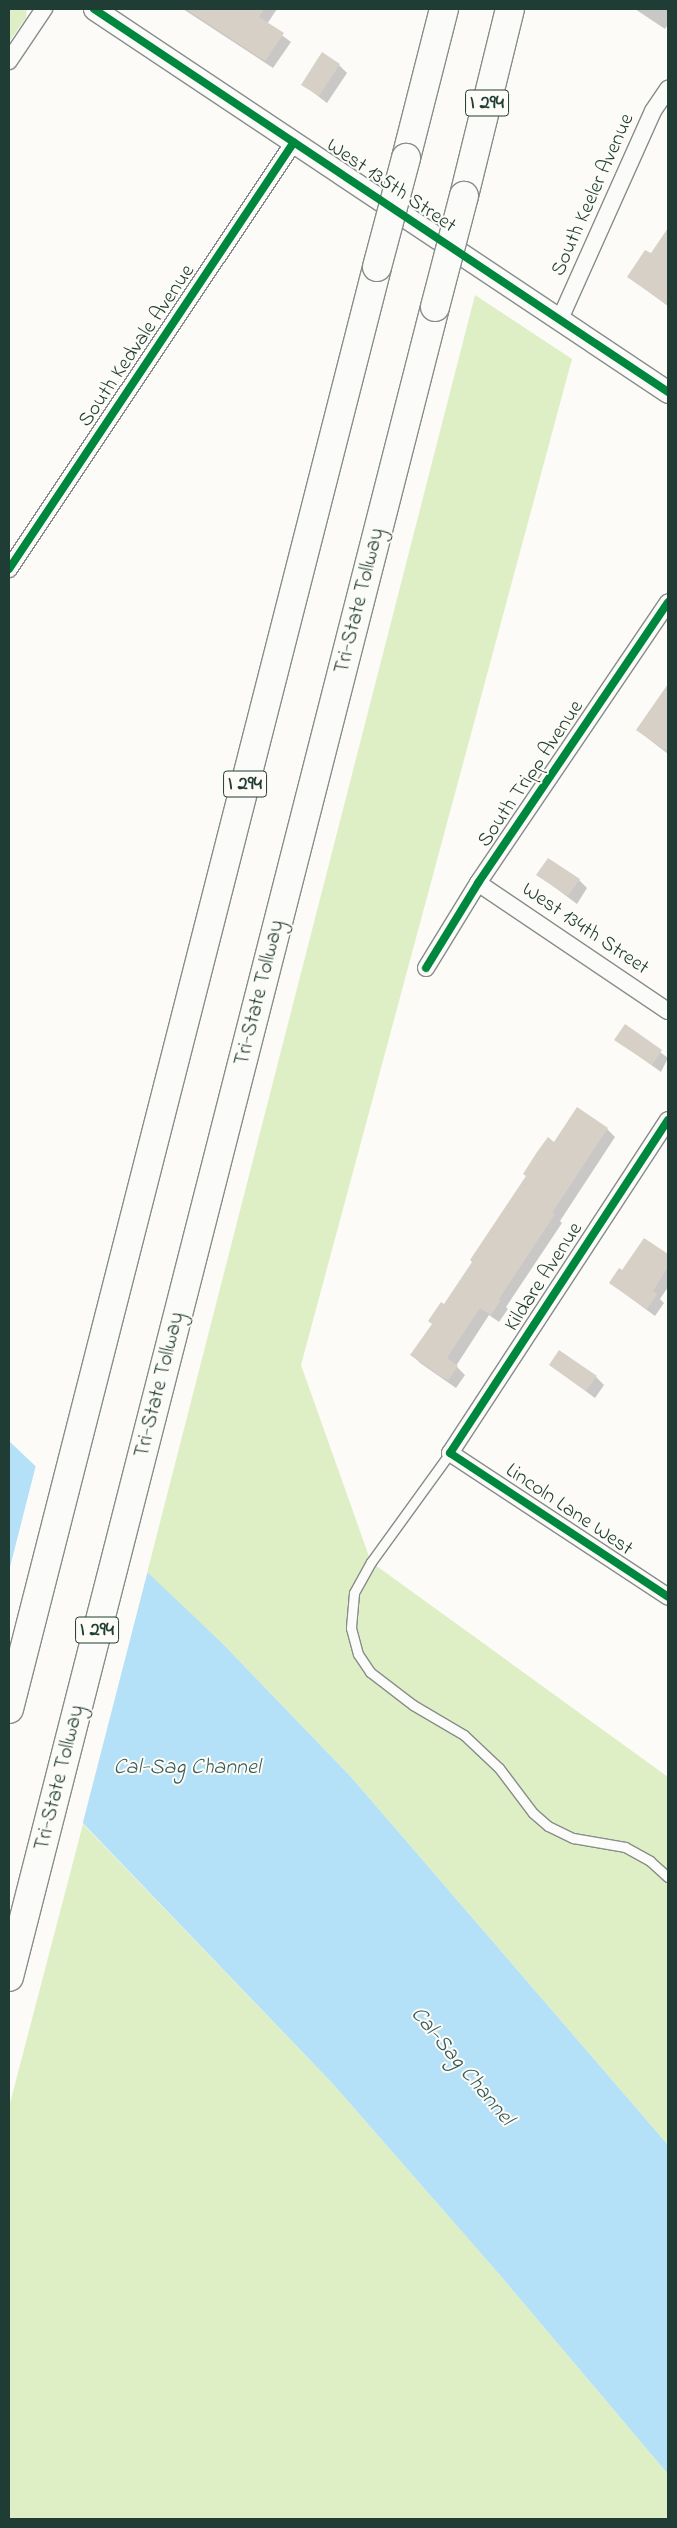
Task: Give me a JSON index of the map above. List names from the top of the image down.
{
  "streets": {
    "highway": ["I 294", "Tri-State Tollway"],
    "street": [
      "West 135th Street",
      "South Keeler Avenue",
      "South Kedvale Avenue",
      "South Tripp Avenue",
      "West 134th Street",
      "Kildare Avenue",
      "Lincoln Lane West"
    ]
  },
  "crossings": [
    ["West 135th Street", "South Keeler Avenue"],
    ["West 135th Street", "South Kedvale Avenue"],
    ["South Tripp Avenue", "West 134th Street"],
    ["Kildare Avenue", "Lincoln Lane West"]
  ],
  "water": ["Cal-Sag Channel"]
}
